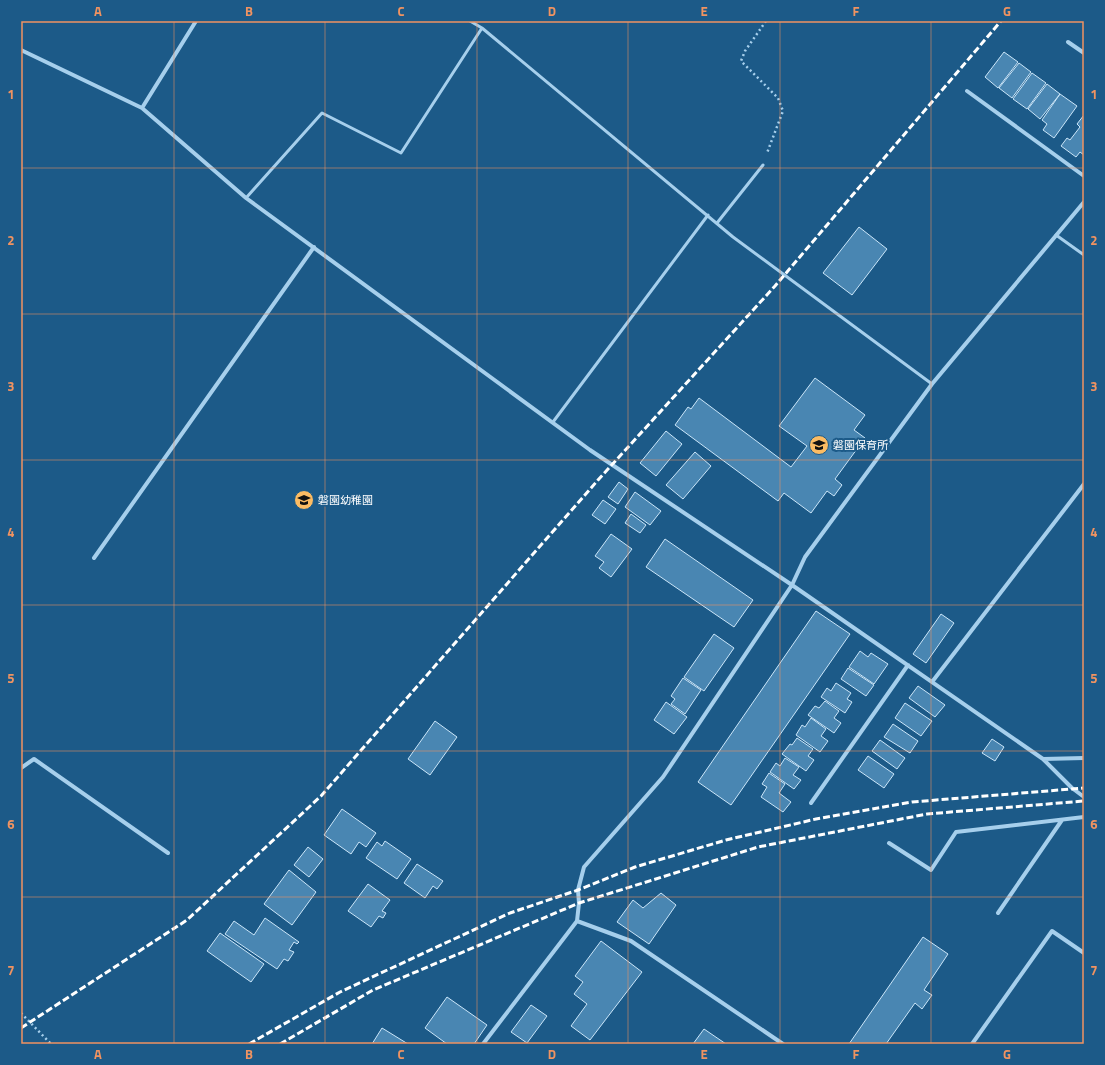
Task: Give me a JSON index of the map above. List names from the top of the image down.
{
  "places": {
    "school or university": ["磐園保育所", "磐園幼稚園"]
  },
  "grid": {
    "columns": [
      "A",
      "B",
      "C",
      "D",
      "E",
      "F",
      "G"
    ],
    "rows": [
      "1",
      "2",
      "3",
      "4",
      "5",
      "6",
      "7"
    ]
  }
}
